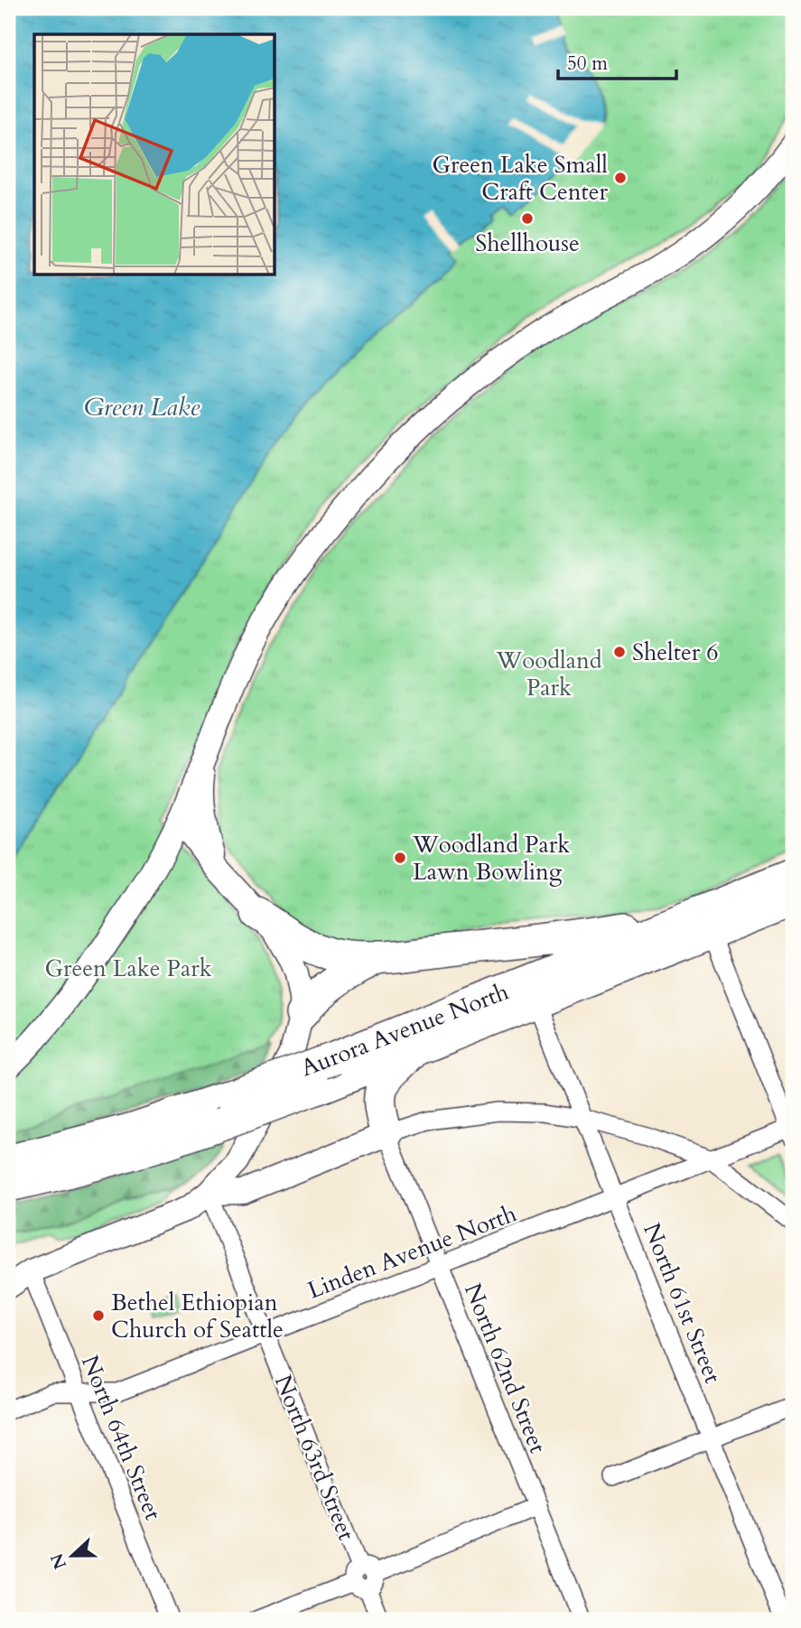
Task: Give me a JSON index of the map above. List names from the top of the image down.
{
  "streets": {
    "highway": ["Aurora Avenue North"],
    "street": [
      "Linden Avenue North",
      "North 61st Street",
      "North 62nd Street",
      "North 64th Street",
      "North 63rd Street"
    ]
  },
  "crossings": [
    ["Aurora Avenue North", "North 61st Street"],
    ["Linden Avenue North", "North 61st Street"],
    ["Linden Avenue North", "North 62nd Street"],
    ["Linden Avenue North", "North 64th Street"],
    ["Linden Avenue North", "North 63rd Street"]
  ],
  "water": ["Green Lake"],
  "parks": ["Woodland Park", "Green Lake Park"],
  "places": [
    "Green Lake Small Craft Center",
    "Shellhouse",
    "Shelter 6",
    "Woodland Park Lawn Bowling",
    "Bethel Ethiopian Church of Seattle"
  ],
  "scale_bar": "50 m",
  "north": "left"
}
